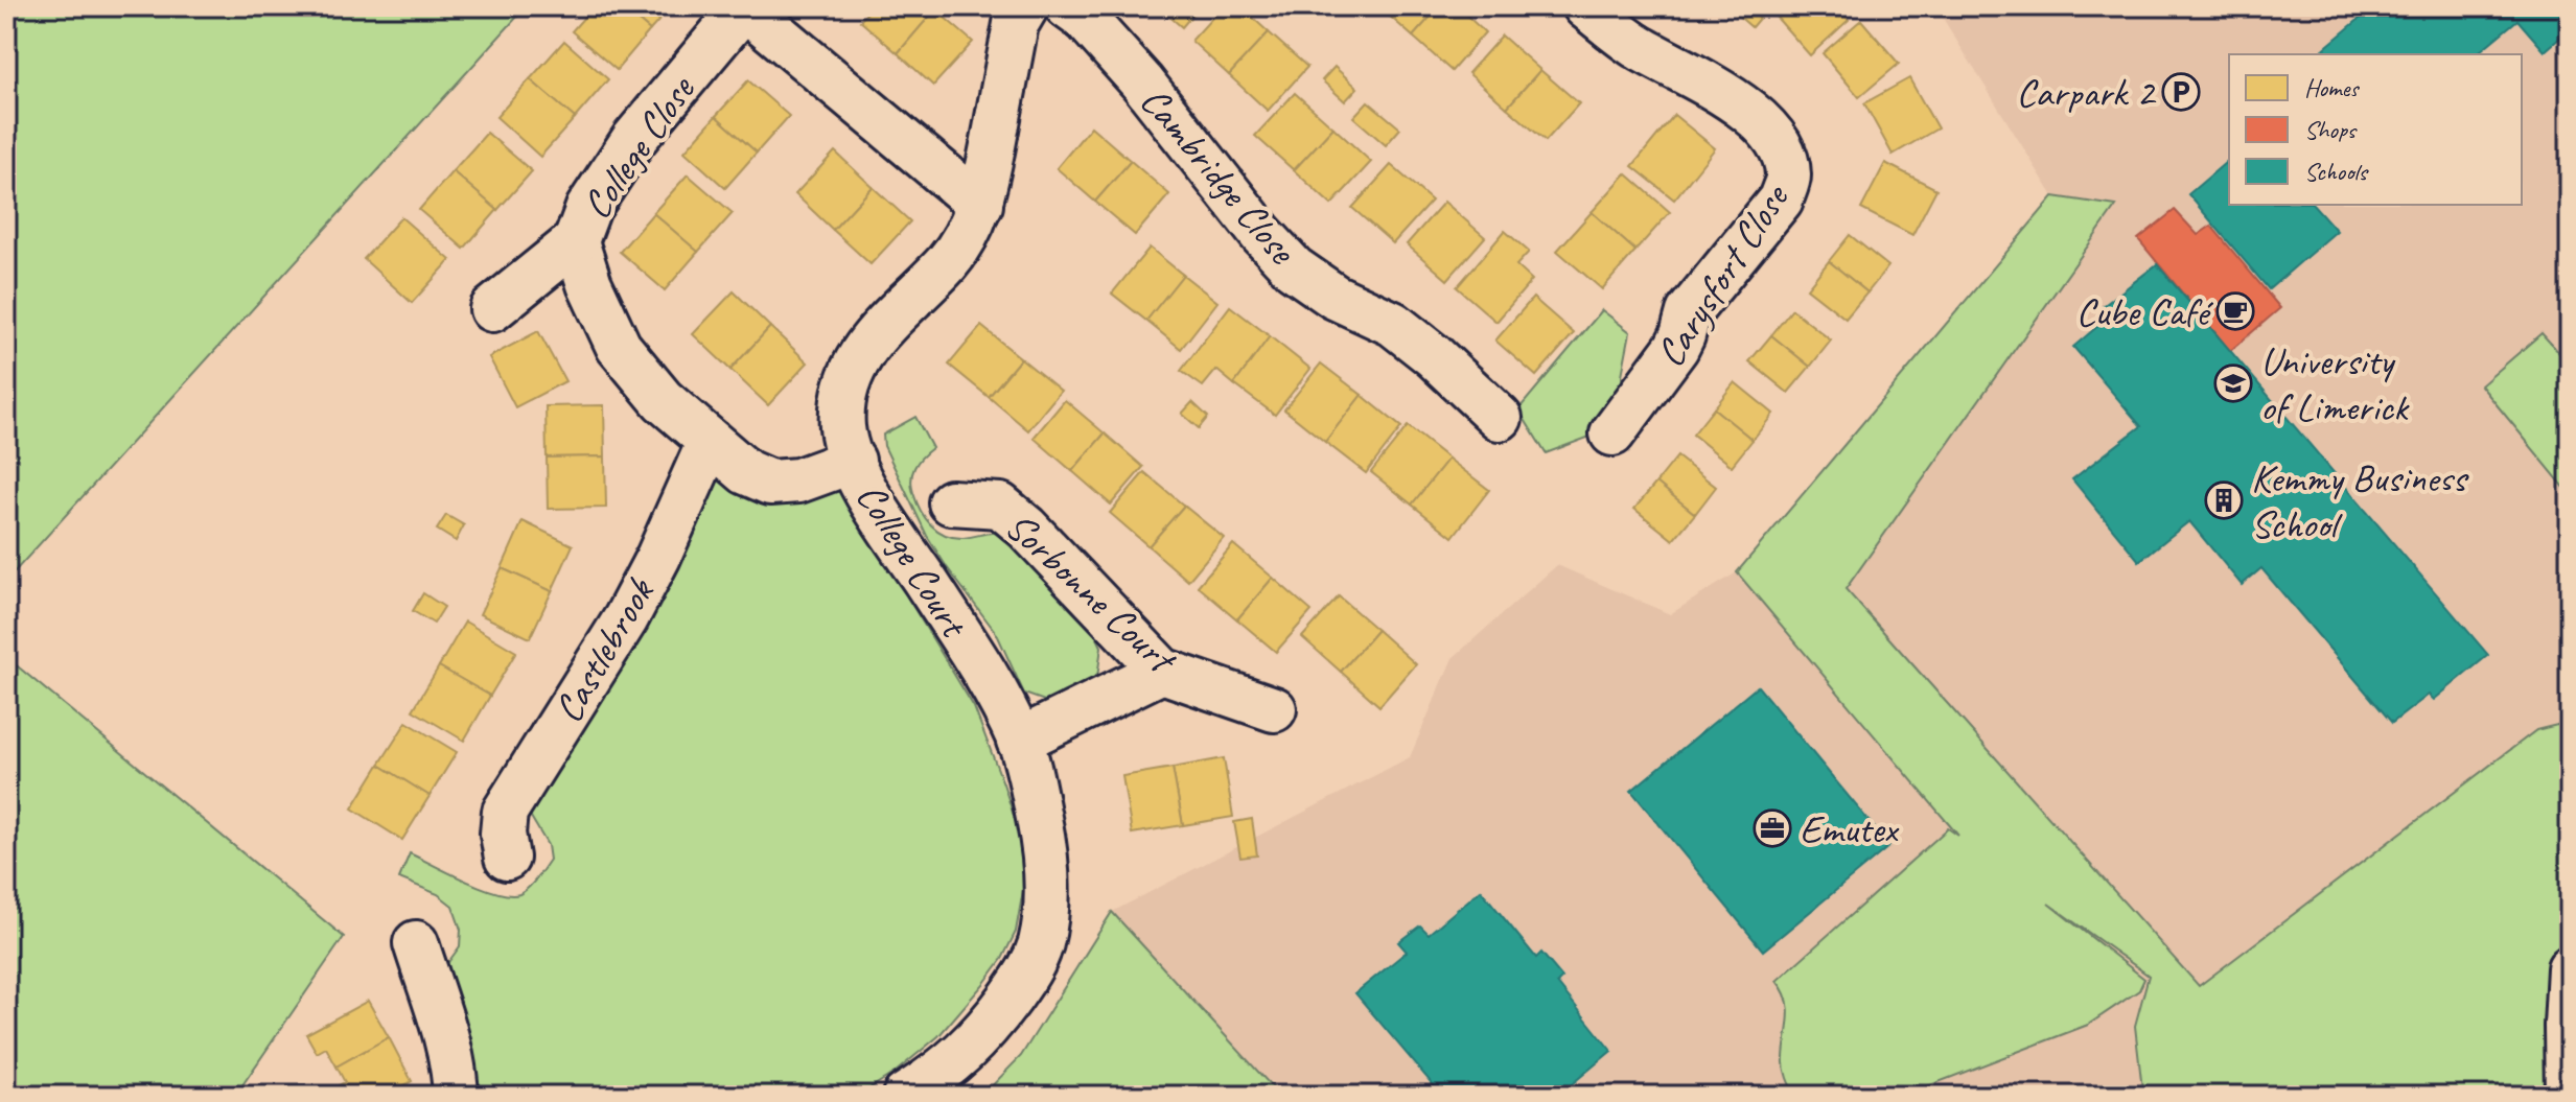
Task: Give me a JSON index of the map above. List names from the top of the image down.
{
  "streets": {
    "street": [
      "College Close",
      "Cambridge Close",
      "Carysfort Close",
      "College Court",
      "Sorbonne Court",
      "Castlebrook"
    ]
  },
  "crossings": [
    ["College Close", "College Court"],
    ["College Close", "Castlebrook"]
  ],
  "places": {
    "parking": ["Carpark 2"],
    "cafe": ["Cube Café"],
    "school or university": ["University of Limerick"],
    "building": ["Kemmy Business School"],
    "office": ["Emutex"]
  },
  "legend": ["Homes", "Shops", "Schools"]
}
